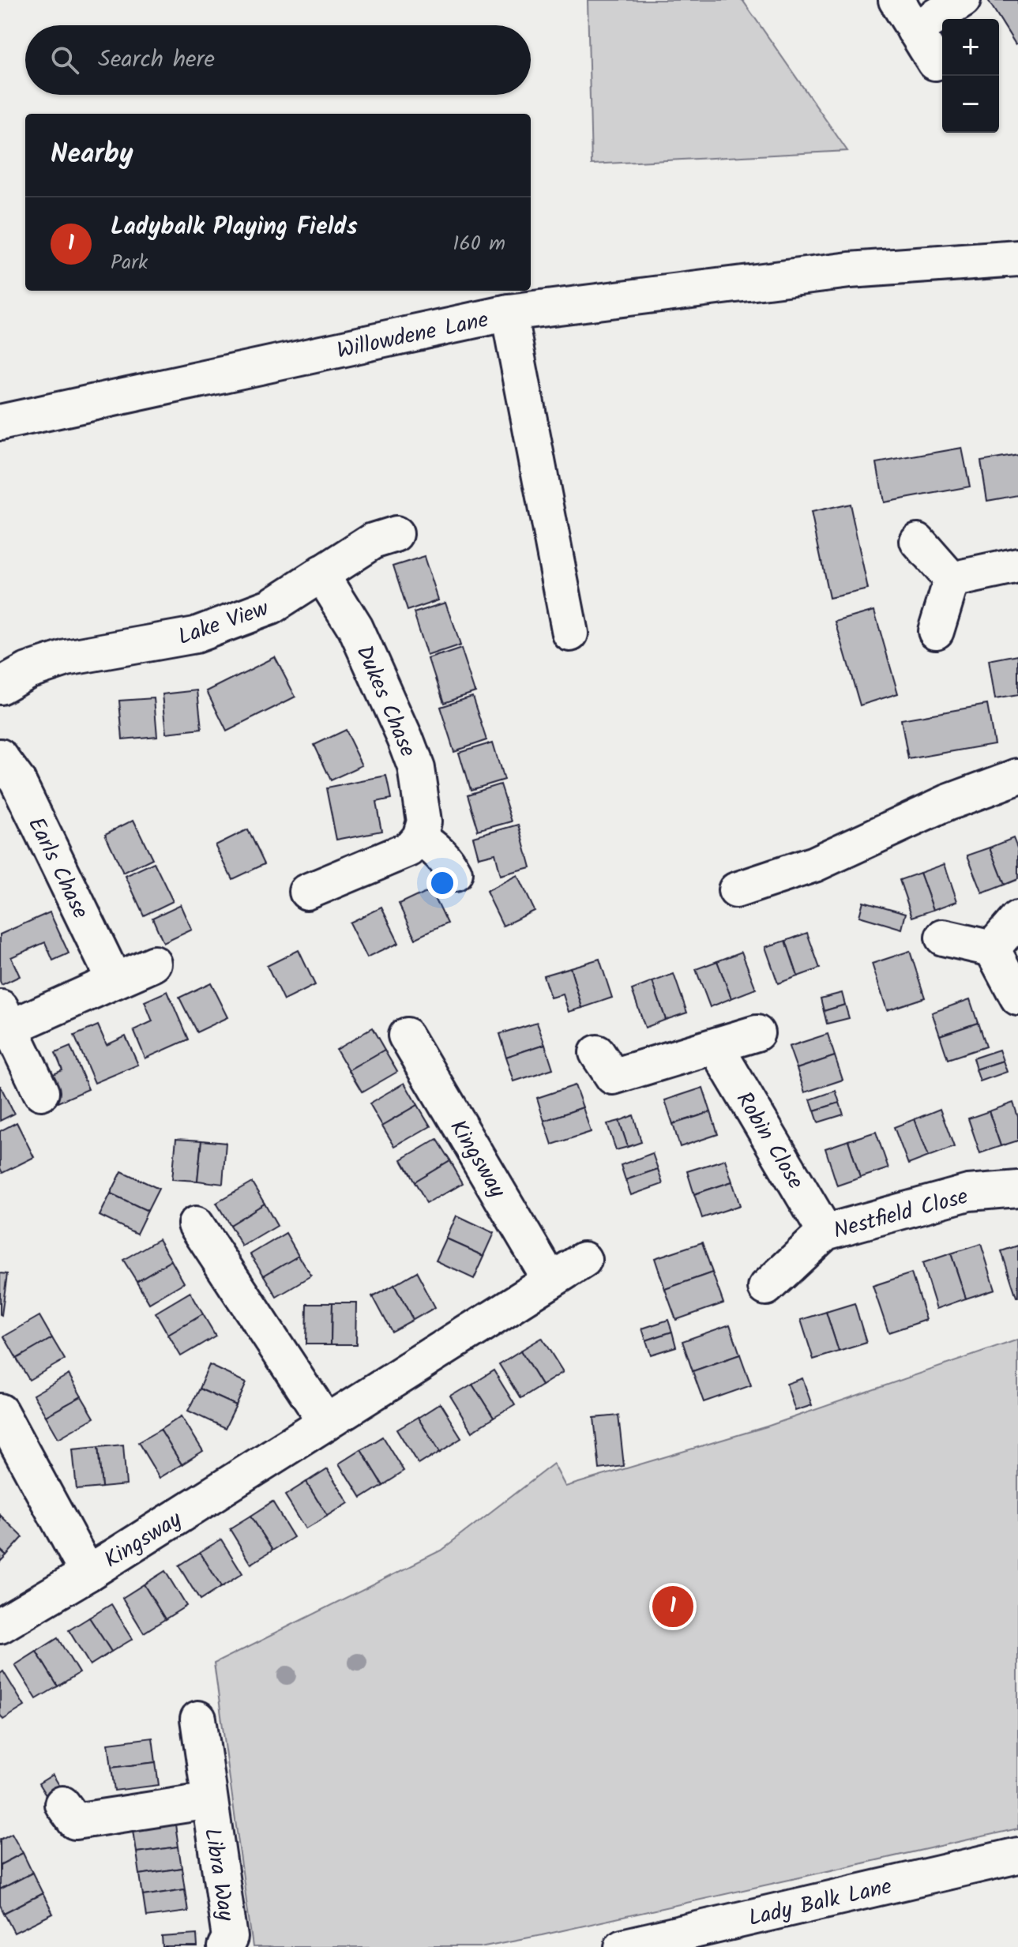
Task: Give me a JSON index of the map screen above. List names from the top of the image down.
{
  "streets": {
    "street": [
      "Willowdene Lane",
      "Lake View",
      "Dukes Chase",
      "Earls Chase",
      "Robin Close",
      "Kingsway",
      "Nestfield Close",
      "Libra Way",
      "Lady Balk Lane"
    ]
  },
  "crossings": [
    ["Lake View", "Dukes Chase"],
    ["Robin Close", "Nestfield Close"]
  ],
  "page": {
    "map_buttons": ["+", "−"],
    "search": "Search here",
    "heading": "Nearby",
    "list": [
      {
        "mark": "1",
        "name": "Ladybalk Playing Fields",
        "note": "Park",
        "value": "160 m"
      }
    ],
    "pins": "1"
  }
}
